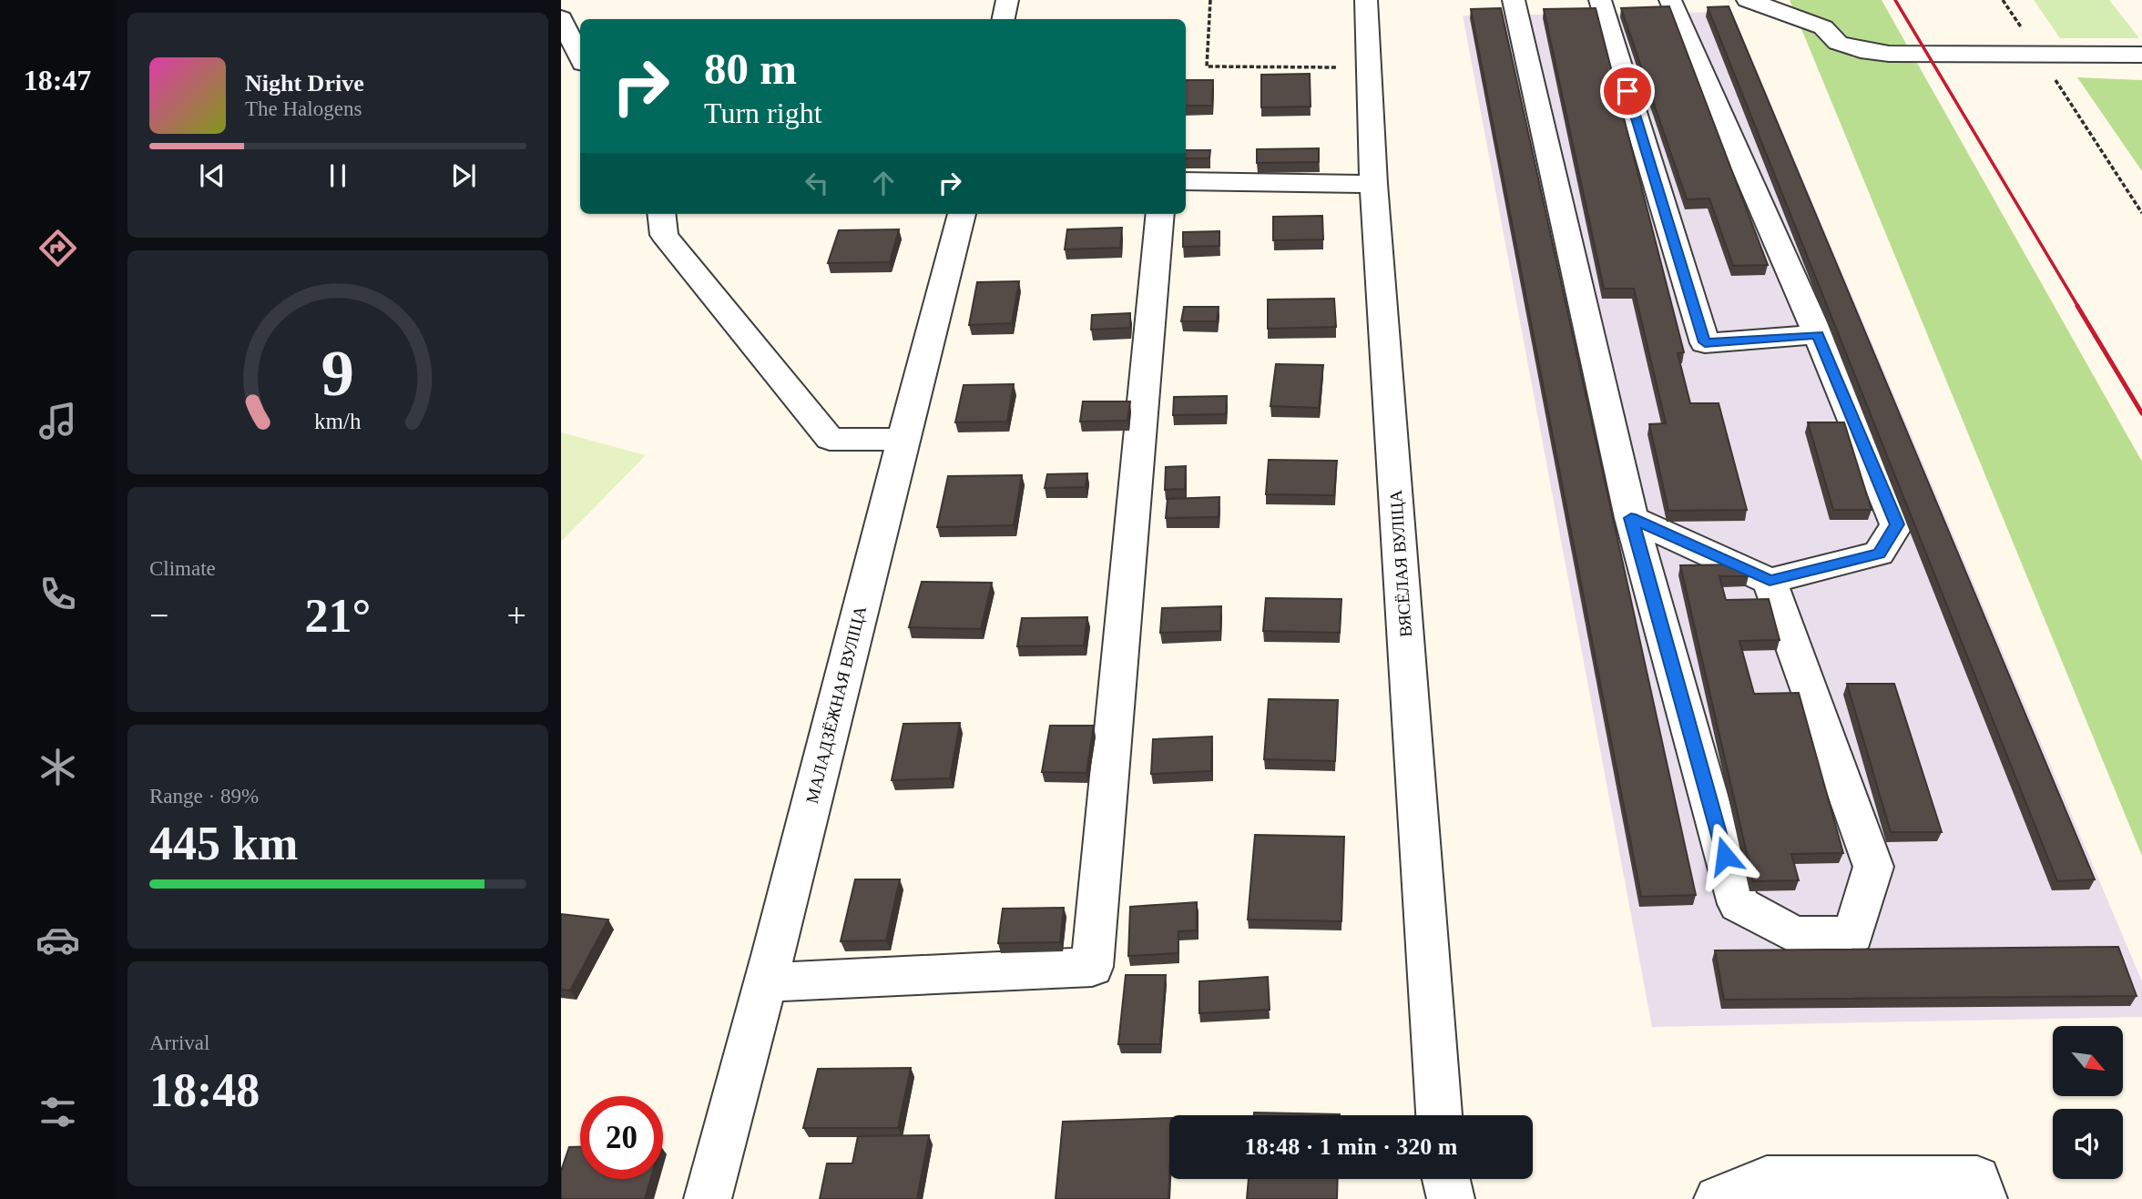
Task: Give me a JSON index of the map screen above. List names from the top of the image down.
{
  "streets": {
    "street": ["ВЯСЁЛАЯ ВУЛІЦА", "МАЛАДЗЁЖНАЯ ВУЛІЦА"]
  },
  "north": "bottom right",
  "page": {
    "tabs": "18:47",
    "turn": ["80 m", "Turn right"],
    "song": ["Night Drive", "The Halogens"],
    "tile": [
      "Climate",
      ["Range · 89%", "445 km"],
      ["Arrival", "18:48"]
    ],
    "heat": ["−", "21°", "+"],
    "limit": "20",
    "trip": "18:48 · 1 min · 320 m",
    "gauge": ["9", "km/h"]
  }
}
